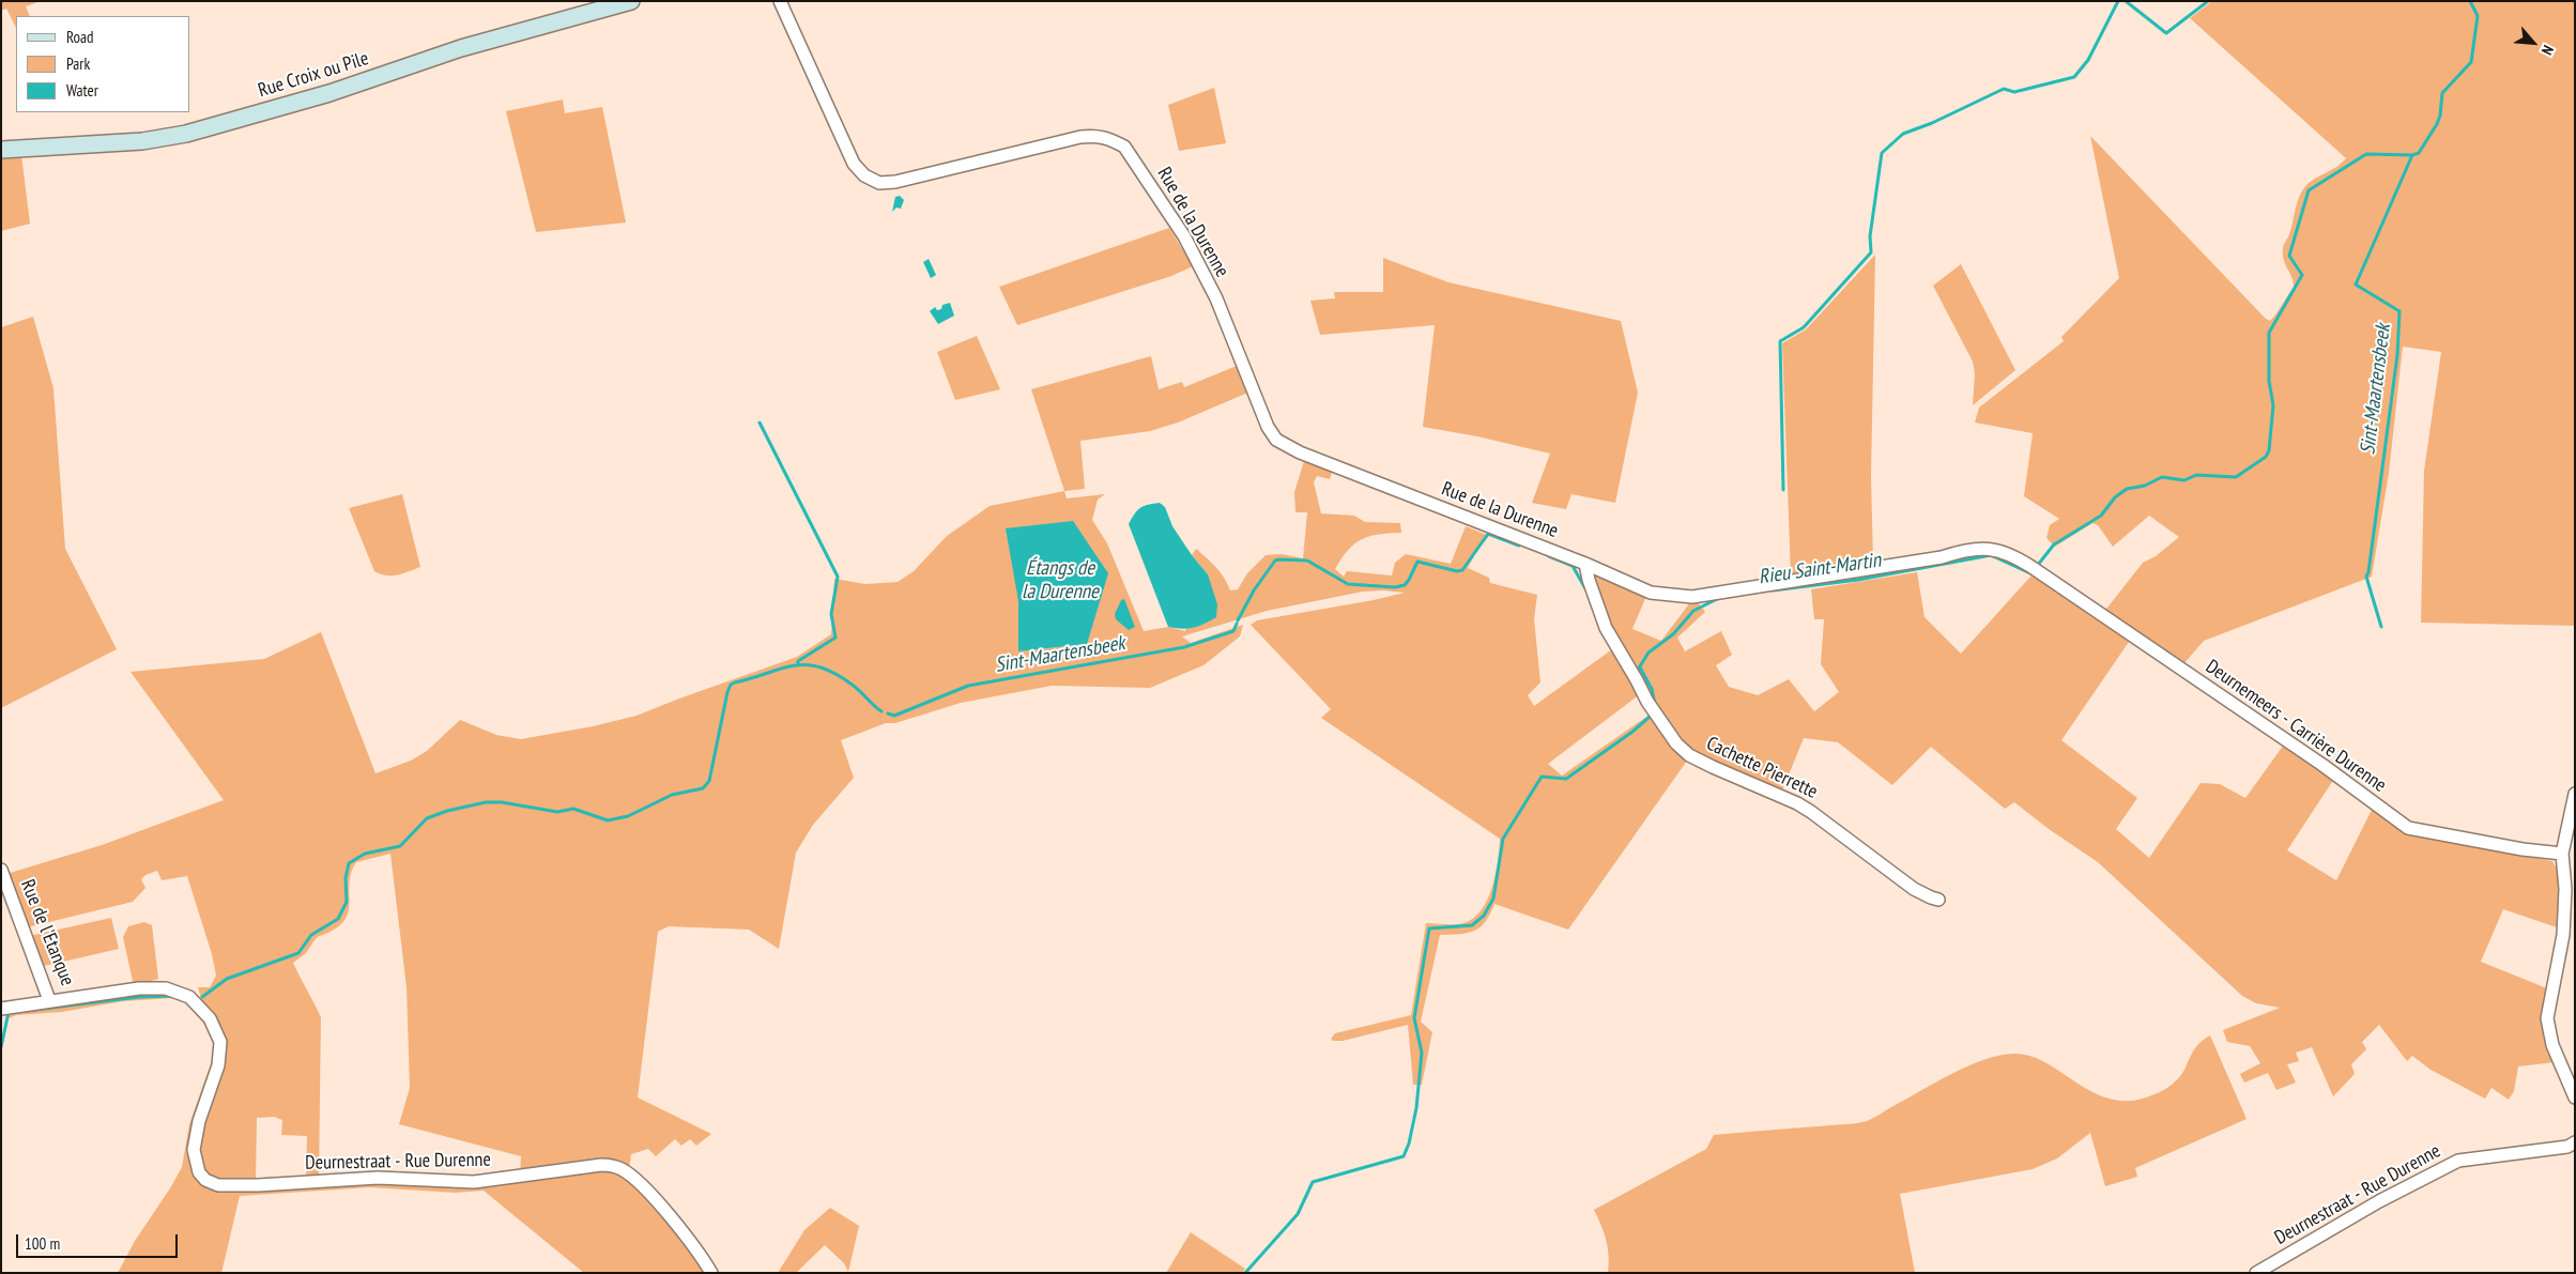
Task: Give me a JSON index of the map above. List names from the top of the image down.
{
  "streets": {
    "street": [
      "Rue Croix ou Pile",
      "Rue de la Durenne",
      "Deurnemeers - Carrière Durenne",
      "Cachette Pierrette",
      "Rue de l'Etanque",
      "Deurnestraat - Rue Durenne"
    ]
  },
  "crossings": [
    ["Rue de la Durenne", "Deurnemeers - Carrière Durenne"],
    ["Rue de la Durenne", "Cachette Pierrette"],
    ["Rue de l'Etanque", "Deurnestraat - Rue Durenne"]
  ],
  "water": ["Sint-Maartensbeek", "Étangs de la Durenne", "Rieu Saint-Martin"],
  "legend": ["Road", "Park", "Water"],
  "scale_bar": "100 m",
  "north": "bottom right"
}
